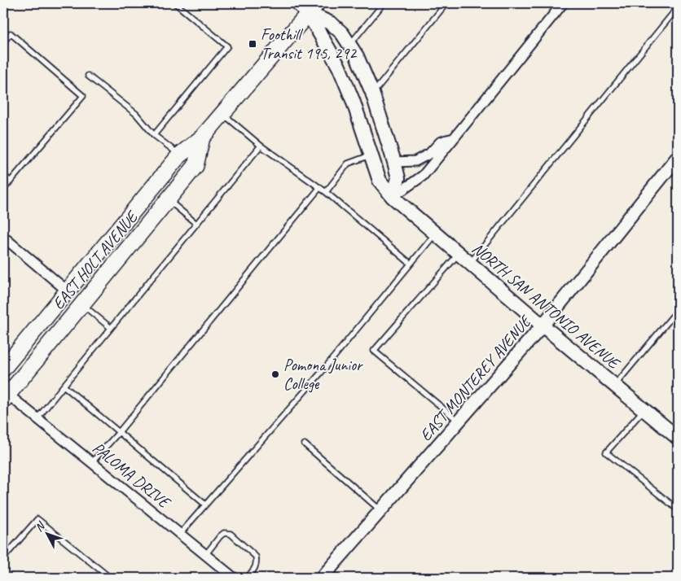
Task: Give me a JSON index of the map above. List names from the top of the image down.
{
  "streets": {
    "main road": ["EAST HOLT AVENUE", "NORTH SAN ANTONIO AVENUE"],
    "street": ["EAST MONTEREY AVENUE", "PALOMA DRIVE"]
  },
  "crossings": [
    ["EAST HOLT AVENUE", "NORTH SAN ANTONIO AVENUE"],
    ["EAST HOLT AVENUE", "PALOMA DRIVE"],
    ["NORTH SAN ANTONIO AVENUE", "EAST MONTEREY AVENUE"]
  ],
  "places": {
    "transit": ["Foothill Transit 195, 292"],
    "other": ["Pomona Junior College"]
  },
  "north": "top left"
}
